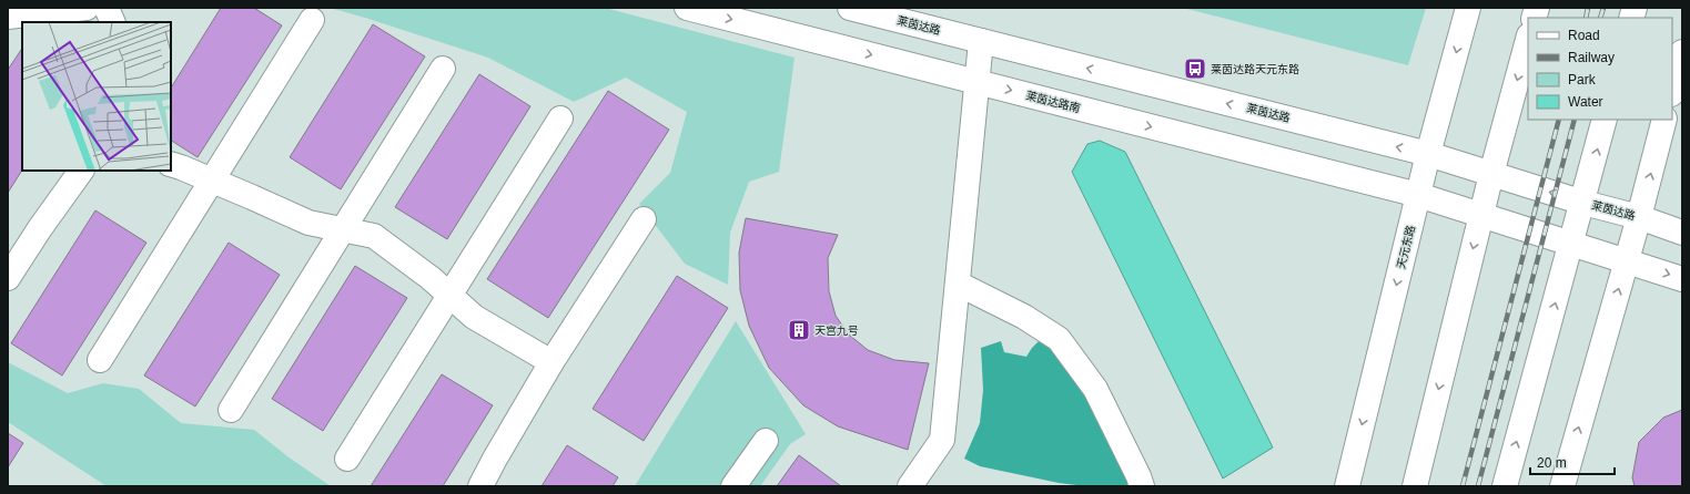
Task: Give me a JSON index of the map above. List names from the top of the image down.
{
  "streets": {
    "main road": ["莱茵达路", "莱茵达路南", "天元东路"]
  },
  "crossings": [
    ["莱茵达路", "天元东路"],
    ["莱茵达路南", "天元东路"]
  ],
  "one_way": ["莱茵达路", "莱茵达路南"],
  "places": {
    "bus stop": ["莱茵达路天元东路"],
    "building": ["天宫九号"]
  },
  "legend": [
    "Road",
    "Railway",
    "Park",
    "Water"
  ],
  "scale_bar": "20 m"
}
